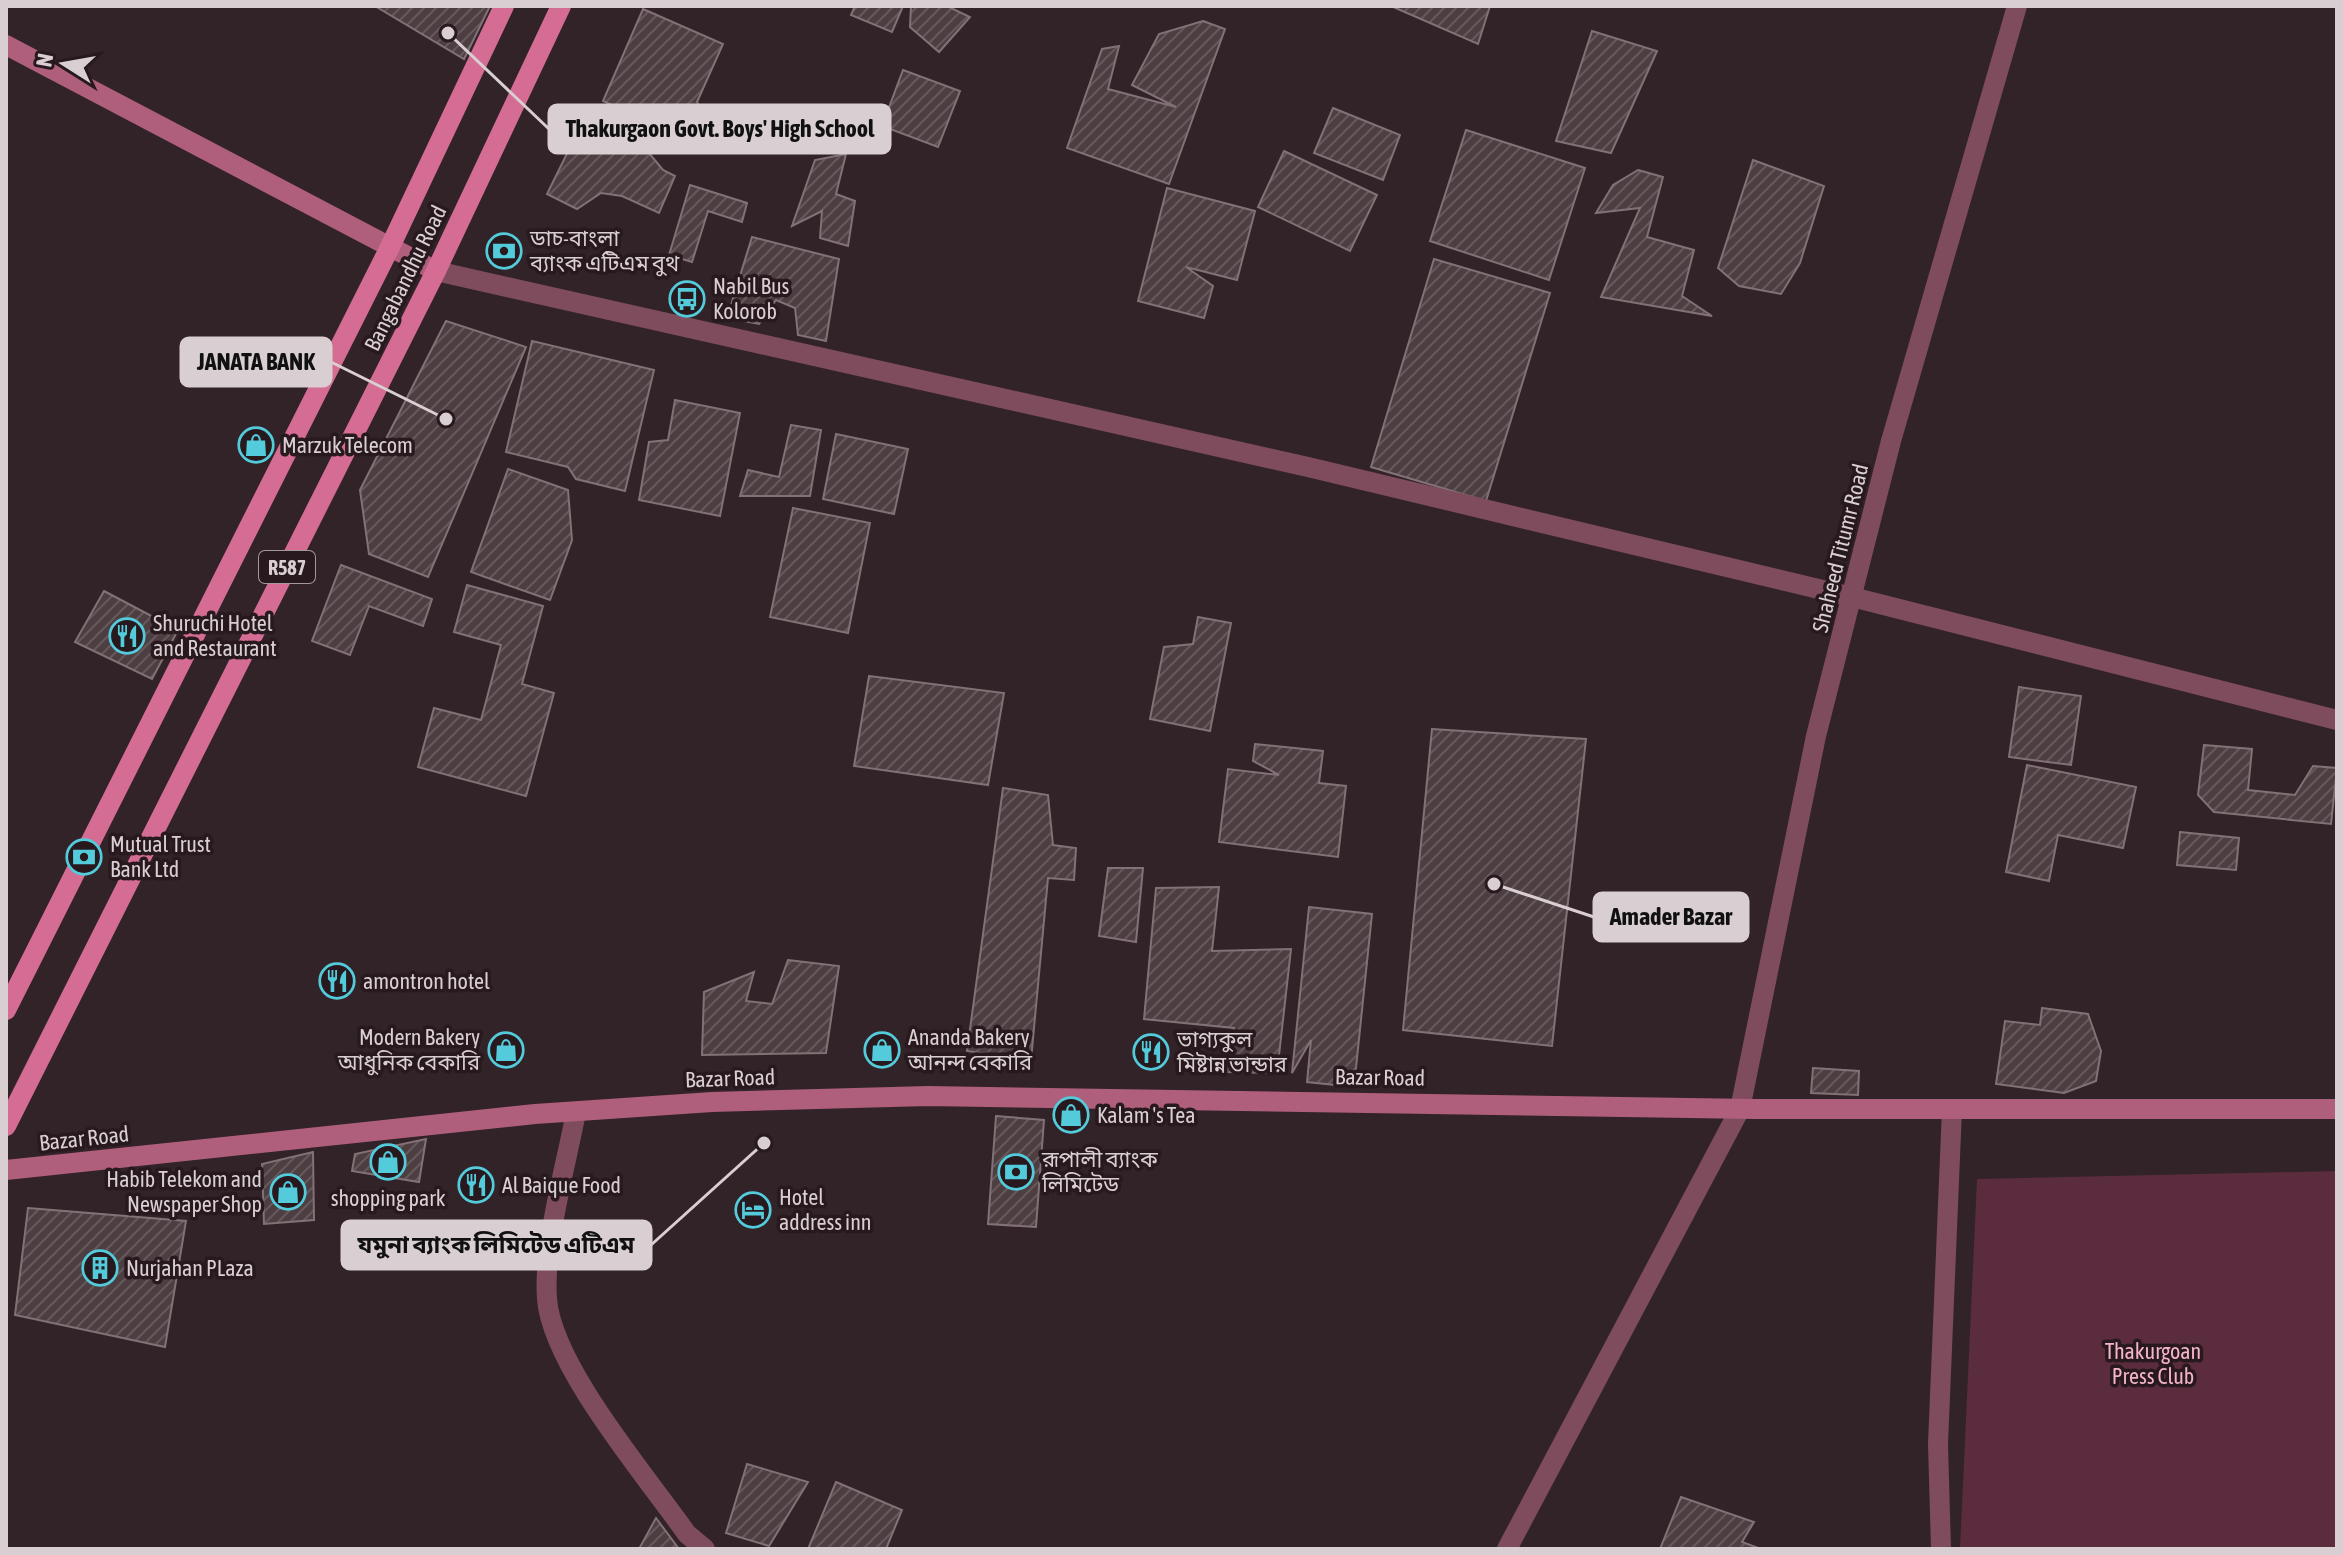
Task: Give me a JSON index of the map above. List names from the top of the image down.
{
  "streets": {
    "main road": ["Bangabandhu Road", "R587"],
    "street": ["Shaheed Titumr Road", "Bazar Road"]
  },
  "crossings": [
    ["Shaheed Titumr Road", "Bazar Road"]
  ],
  "parks": ["Thakurgoan Press Club"],
  "places": {
    "other": [
      "Thakurgaon Govt. Boys' High School",
      "JANATA BANK",
      "Amader Bazar",
      "যমুনা ব্যাংক লিমিটেড এটিএম"
    ],
    "bank": ["ডাচ-বাংলা ব্যাংক এটিএম বুথ", "Mutual Trust Bank Ltd", "রূপালী ব্যাংক লিমিটেড"],
    "bus stop": ["Nabil Bus Kolorob"],
    "shop": [
      "Marzuk Telecom",
      "Modern Bakery আধুনিক বেকারি",
      "Ananda Bakery আনন্দ বেকারি",
      "Kalam 's Tea",
      "shopping park",
      "Habib Telekom and Newspaper Shop"
    ],
    "restaurant": [
      "Shuruchi Hotel and Restaurant",
      "amontron hotel",
      "ভাগ্যকুল মিষ্টান্ন ভান্ডার",
      "Al Baique Food"
    ],
    "hotel": ["Hotel address inn"],
    "building": ["Nurjahan PLaza"]
  },
  "north": "left"
}
